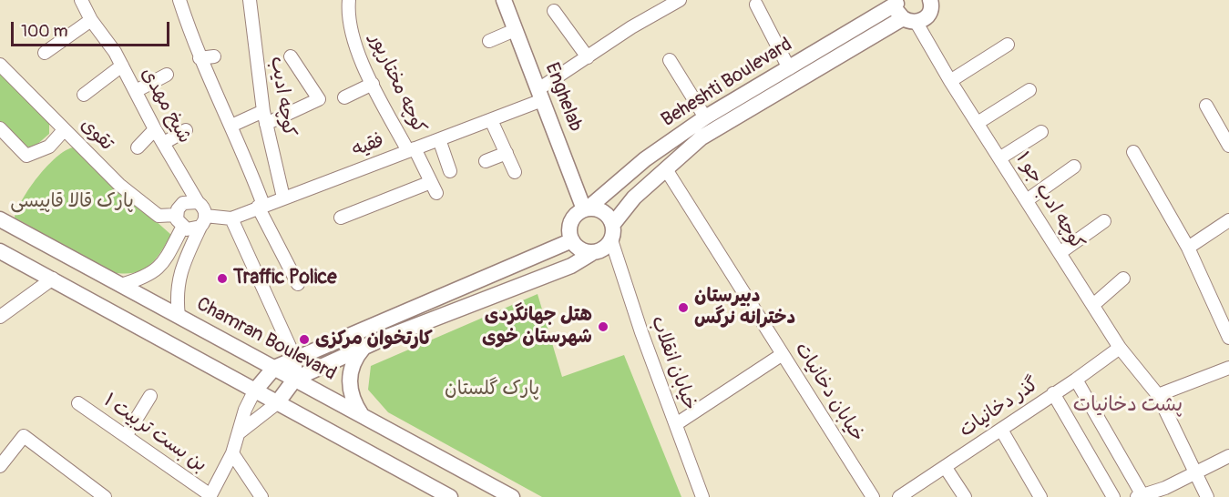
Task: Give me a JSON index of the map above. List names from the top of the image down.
{
  "streets": {
    "main road": ["Beheshti Boulevard", "Enghelab", "Chamran Boulevard"],
    "street": [
      "کوچه مختارپور",
      "کوچه ادیب",
      "شیخ مهدی",
      "تقوی",
      "فقیه",
      "کوچه ادب جو ۱",
      "خیابان انقلاب",
      "خیابان دخانیات",
      "گذر دخانیات",
      "بن بست تربیت ۱"
    ]
  },
  "crossings": [
    ["Beheshti Boulevard", "Enghelab"],
    ["Beheshti Boulevard", "کوچه ادب جو ۱"],
    ["Beheshti Boulevard", "خیابان انقلاب"],
    ["Beheshti Boulevard", "خیابان دخانیات"],
    ["کوچه مختارپور", "فقیه"],
    ["کوچه ادیب", "فقیه"],
    ["Enghelab", "فقیه"],
    ["Enghelab", "خیابان انقلاب"],
    ["شیخ مهدی", "تقوی"],
    ["کوچه ادب جو ۱", "گذر دخانیات"]
  ],
  "districts": ["پشت دخانیات"],
  "parks": ["پارک قالا قاپیسی", "پارک گلستان"],
  "places": [
    "Traffic Police",
    "دبیرستان دخترانه نرگس",
    "هتل جهانگردی شهرستان خوی",
    "کارتخوان مرکزی"
  ],
  "scale_bar": "100 m"
}
